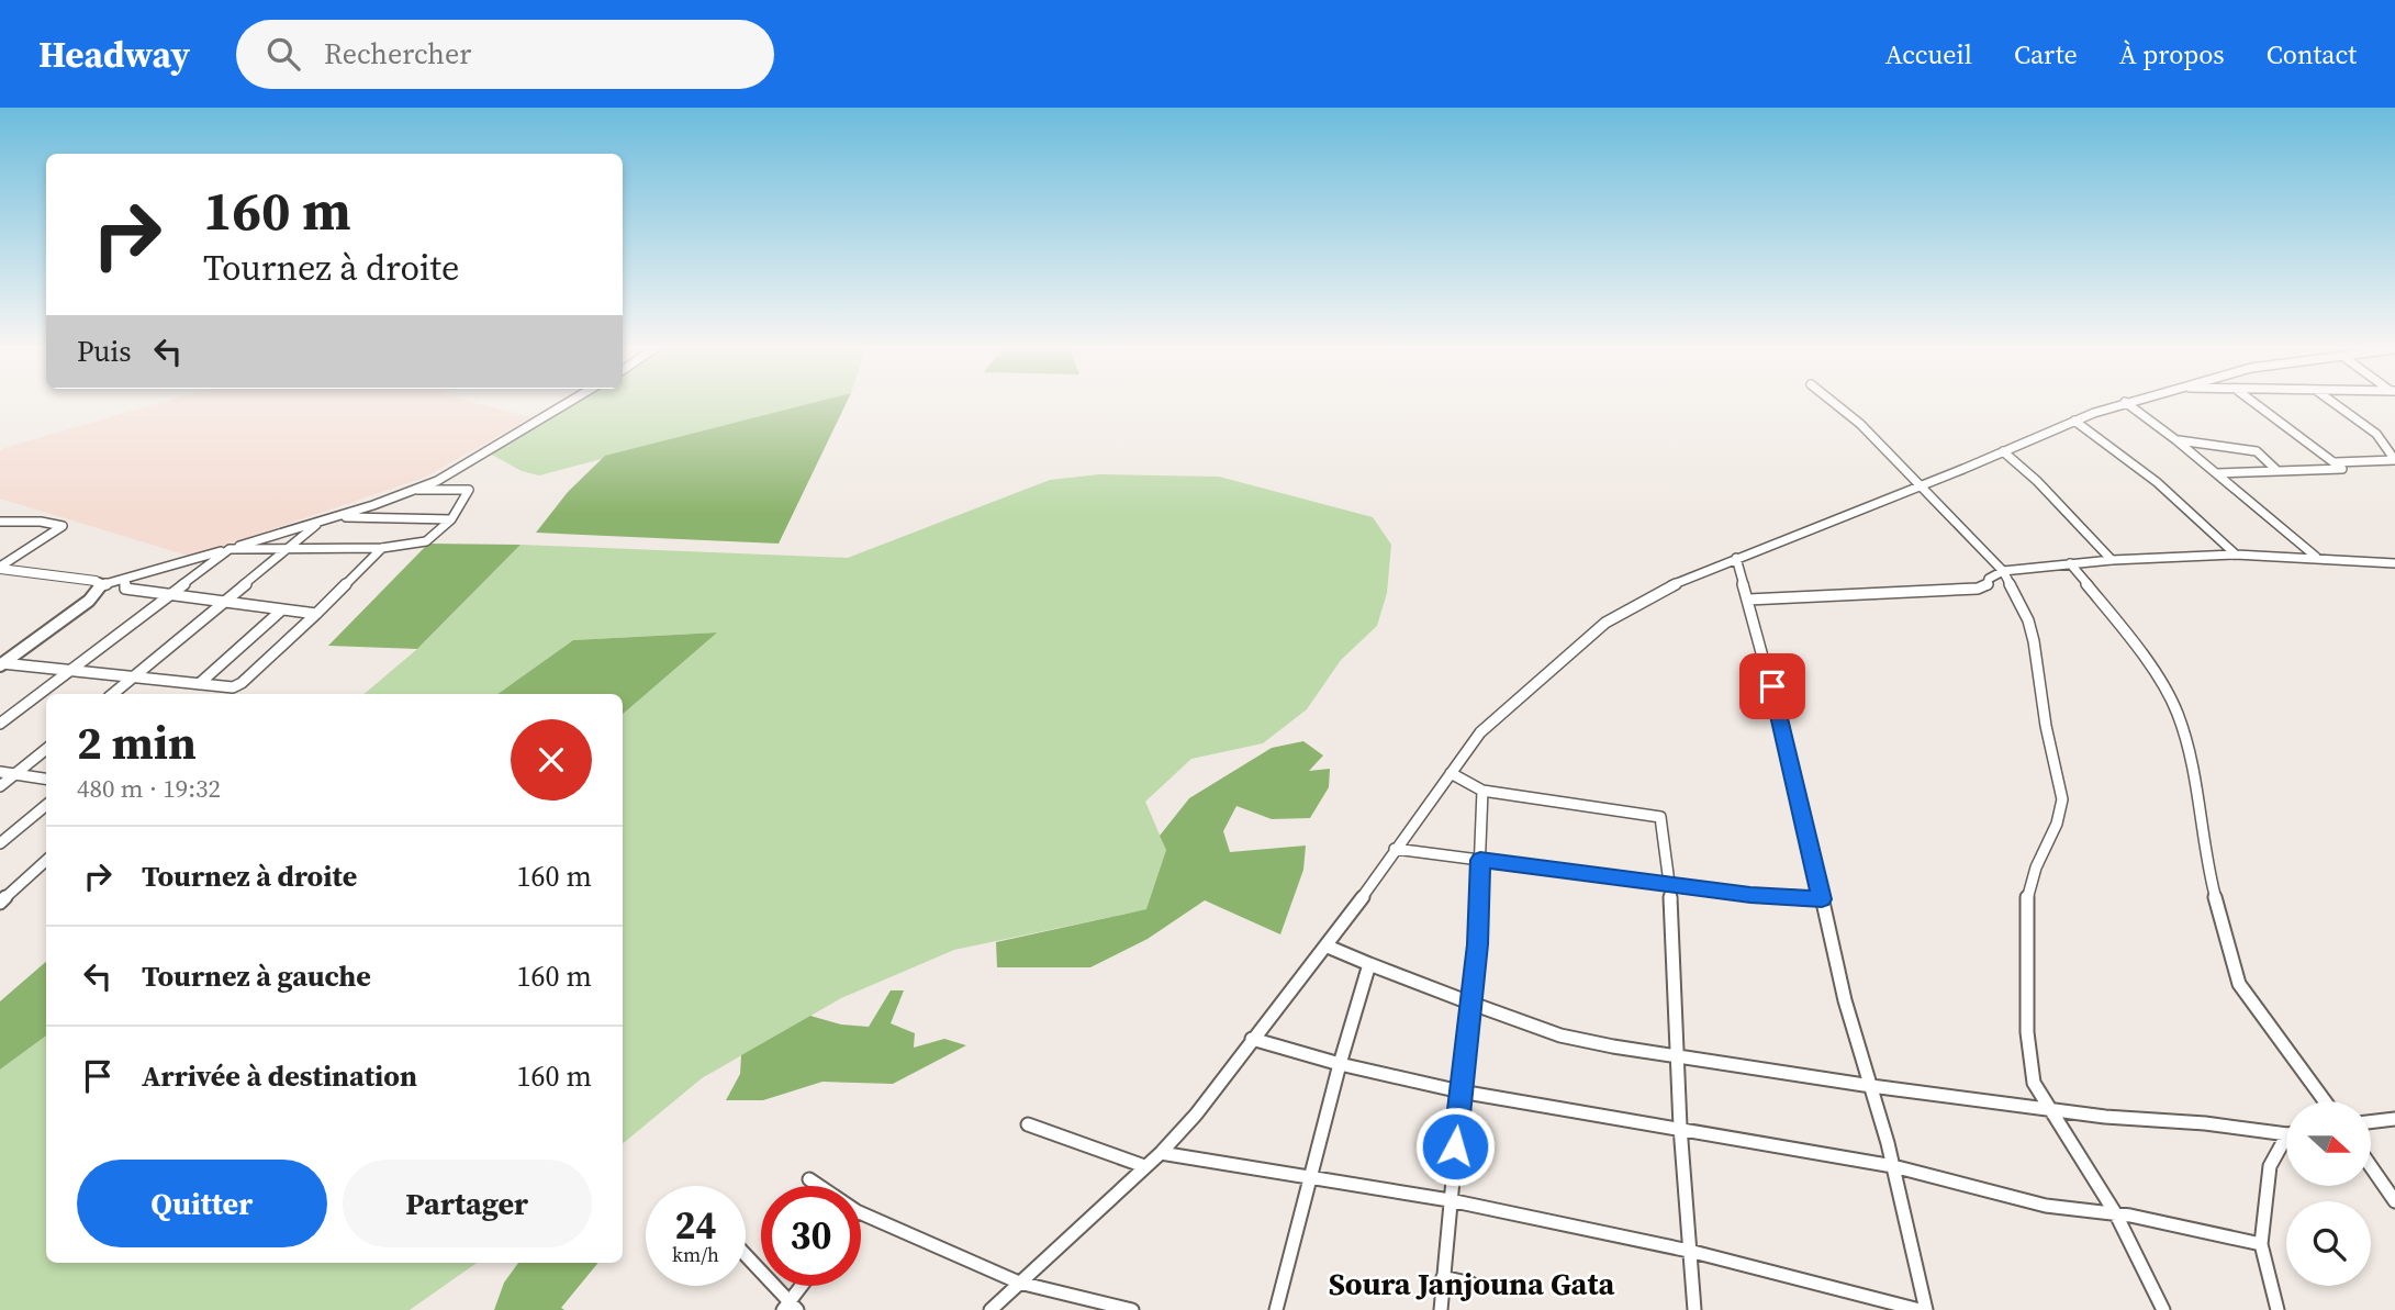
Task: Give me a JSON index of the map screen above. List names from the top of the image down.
{
  "districts": ["Soura Janjouna Gata"],
  "north": "right",
  "page": {
    "header": "Headway",
    "search": "Rechercher",
    "nav": [
      "Accueil",
      "Carte",
      "À propos",
      "Contact"
    ],
    "turn": ["160 m", "Tournez à droite"],
    "then": "Puis",
    "heading": ["2 min", "480 m · 19:32"],
    "list": [
      {
        "name": "Tournez à droite",
        "value": "160 m"
      },
      {
        "name": "Tournez à gauche",
        "value": "160 m"
      },
      {
        "name": "Arrivée à destination",
        "value": "160 m"
      }
    ],
    "buttons": ["Quitter", "Partager"],
    "speed": "24 km/h",
    "limit": "30"
  }
}
